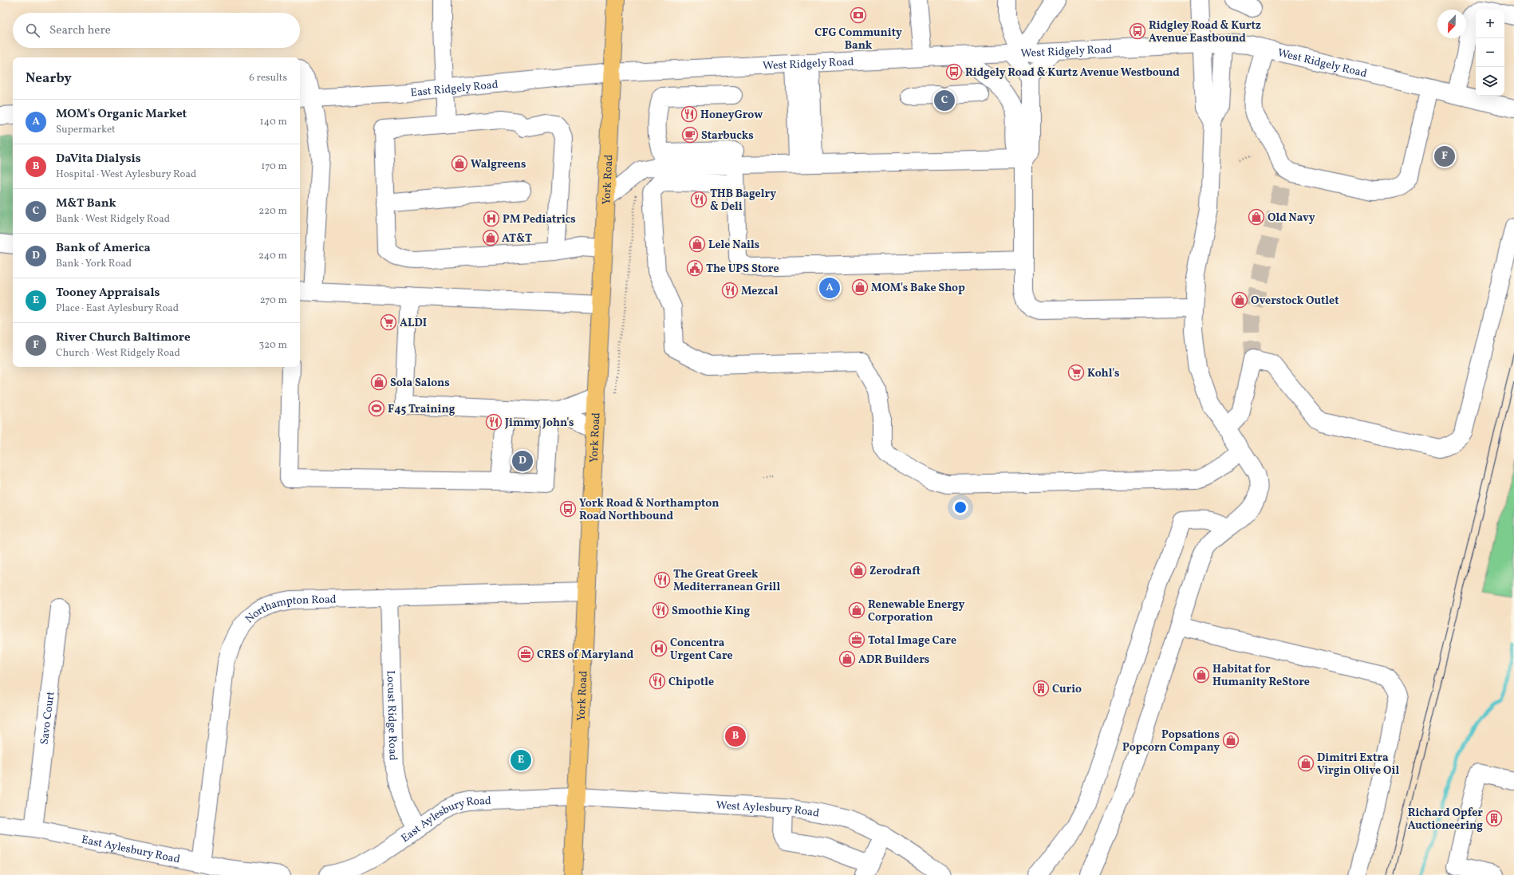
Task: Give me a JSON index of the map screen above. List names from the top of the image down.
{
  "streets": {
    "main road": ["York Road"],
    "street": [
      "West Ridgely Road",
      "East Ridgely Road",
      "Northampton Road",
      "Locust Ridge Road",
      "Savo Court",
      "West Aylesbury Road",
      "East Aylesbury Road"
    ]
  },
  "crossings": [
    ["West Ridgely Road", "East Ridgely Road"],
    ["West Ridgely Road", "York Road"],
    ["East Ridgely Road", "York Road"],
    ["York Road", "Northampton Road"],
    ["York Road", "West Aylesbury Road"],
    ["York Road", "East Aylesbury Road"],
    ["Northampton Road", "Locust Ridge Road"],
    ["Northampton Road", "East Aylesbury Road"],
    ["Locust Ridge Road", "East Aylesbury Road"],
    ["Savo Court", "East Aylesbury Road"],
    ["West Aylesbury Road", "East Aylesbury Road"]
  ],
  "places": {
    "bank": ["CFG Community Bank"],
    "bus stop": ["Ridgley Road & Kurtz Avenue Eastbound", "Ridgely Road & Kurtz Avenue Westbound", "York Road & Northampton Road Northbound"],
    "restaurant": [
      "HoneyGrow",
      "THB Bagelry & Deli",
      "Mezcal",
      "Jimmy John's",
      "The Great Greek Mediterranean Grill",
      "Smoothie King",
      "Chipotle"
    ],
    "cafe": ["Starbucks"],
    "shop": [
      "Walgreens",
      "Old Navy",
      "AT&T",
      "Lele Nails",
      "MOM's Bake Shop",
      "Overstock Outlet",
      "Sola Salons",
      "Zerodraft",
      "Renewable Energy Corporation",
      "ADR Builders",
      "Habitat for Humanity ReStore",
      "Popsations Popcorn Company",
      "Dimitri Extra Virgin Olive Oil"
    ],
    "hospital": ["PM Pediatrics", "Concentra Urgent Care"],
    "public building": ["The UPS Store"],
    "supermarket": ["ALDI", "Kohl's"],
    "sports": ["F45 Training"],
    "office": ["Total Image Care", "CRES of Maryland"],
    "building": ["Curio", "Richard Opfer Auctioneering"]
  },
  "north": "bottom left",
  "page": {
    "map_buttons": ["+", "−"],
    "search": "Search here",
    "heading": ["Nearby", "6 results"],
    "pins": [
      "C",
      "F",
      "A",
      "D",
      "B",
      "E"
    ],
    "list": [
      {
        "mark": "A",
        "name": "MOM's Organic Market",
        "note": "Supermarket",
        "value": "140 m"
      },
      {
        "mark": "B",
        "name": "DaVita Dialysis",
        "note": "Hospital · West Aylesbury Road",
        "value": "170 m"
      },
      {
        "mark": "C",
        "name": "M&T Bank",
        "note": "Bank · West Ridgely Road",
        "value": "220 m"
      },
      {
        "mark": "D",
        "name": "Bank of America",
        "note": "Bank · York Road",
        "value": "240 m"
      },
      {
        "mark": "E",
        "name": "Tooney Appraisals",
        "note": "Place · East Aylesbury Road",
        "value": "270 m"
      },
      {
        "mark": "F",
        "name": "River Church Baltimore",
        "note": "Church · West Ridgely Road",
        "value": "320 m"
      }
    ]
  }
}
